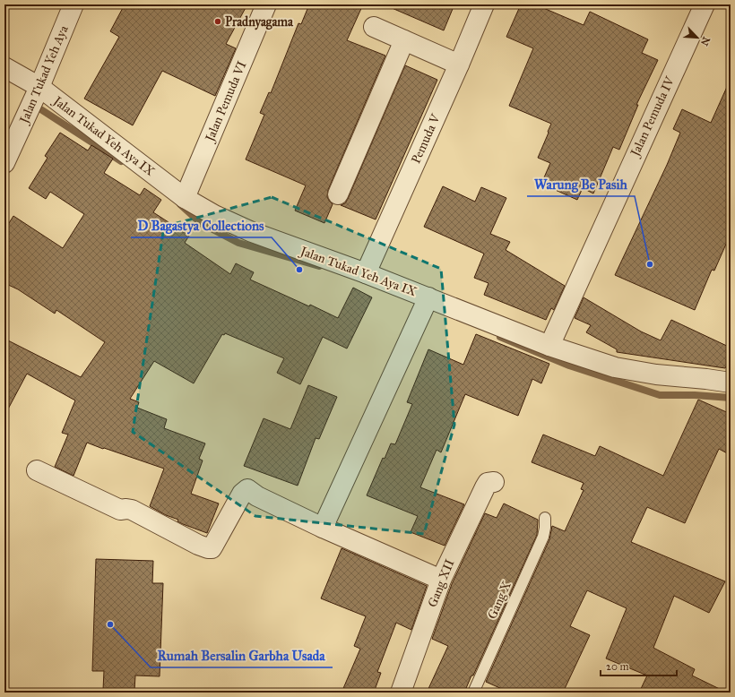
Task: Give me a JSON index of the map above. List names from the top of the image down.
{
  "streets": {
    "street": [
      "Jalan Tukad Yeh Aya",
      "Jalan Pemuda VI",
      "Jalan Pemuda IV",
      "Jalan Tukad Yeh Aya IX",
      "Pemuda V",
      "Gang XII"
    ],
    "lane": ["Gang X"]
  },
  "crossings": [
    ["Jalan Tukad Yeh Aya", "Jalan Tukad Yeh Aya IX"],
    ["Jalan Pemuda VI", "Jalan Tukad Yeh Aya IX"],
    ["Jalan Pemuda IV", "Jalan Tukad Yeh Aya IX"],
    ["Jalan Tukad Yeh Aya IX", "Pemuda V"]
  ],
  "places": [
    "Pradnyagama",
    "Warung Be Pasih",
    "D Bagastya Collections",
    "Rumah Bersalin Garbha Usada"
  ],
  "scale_bar": "20 m",
  "north": "bottom right"
}
